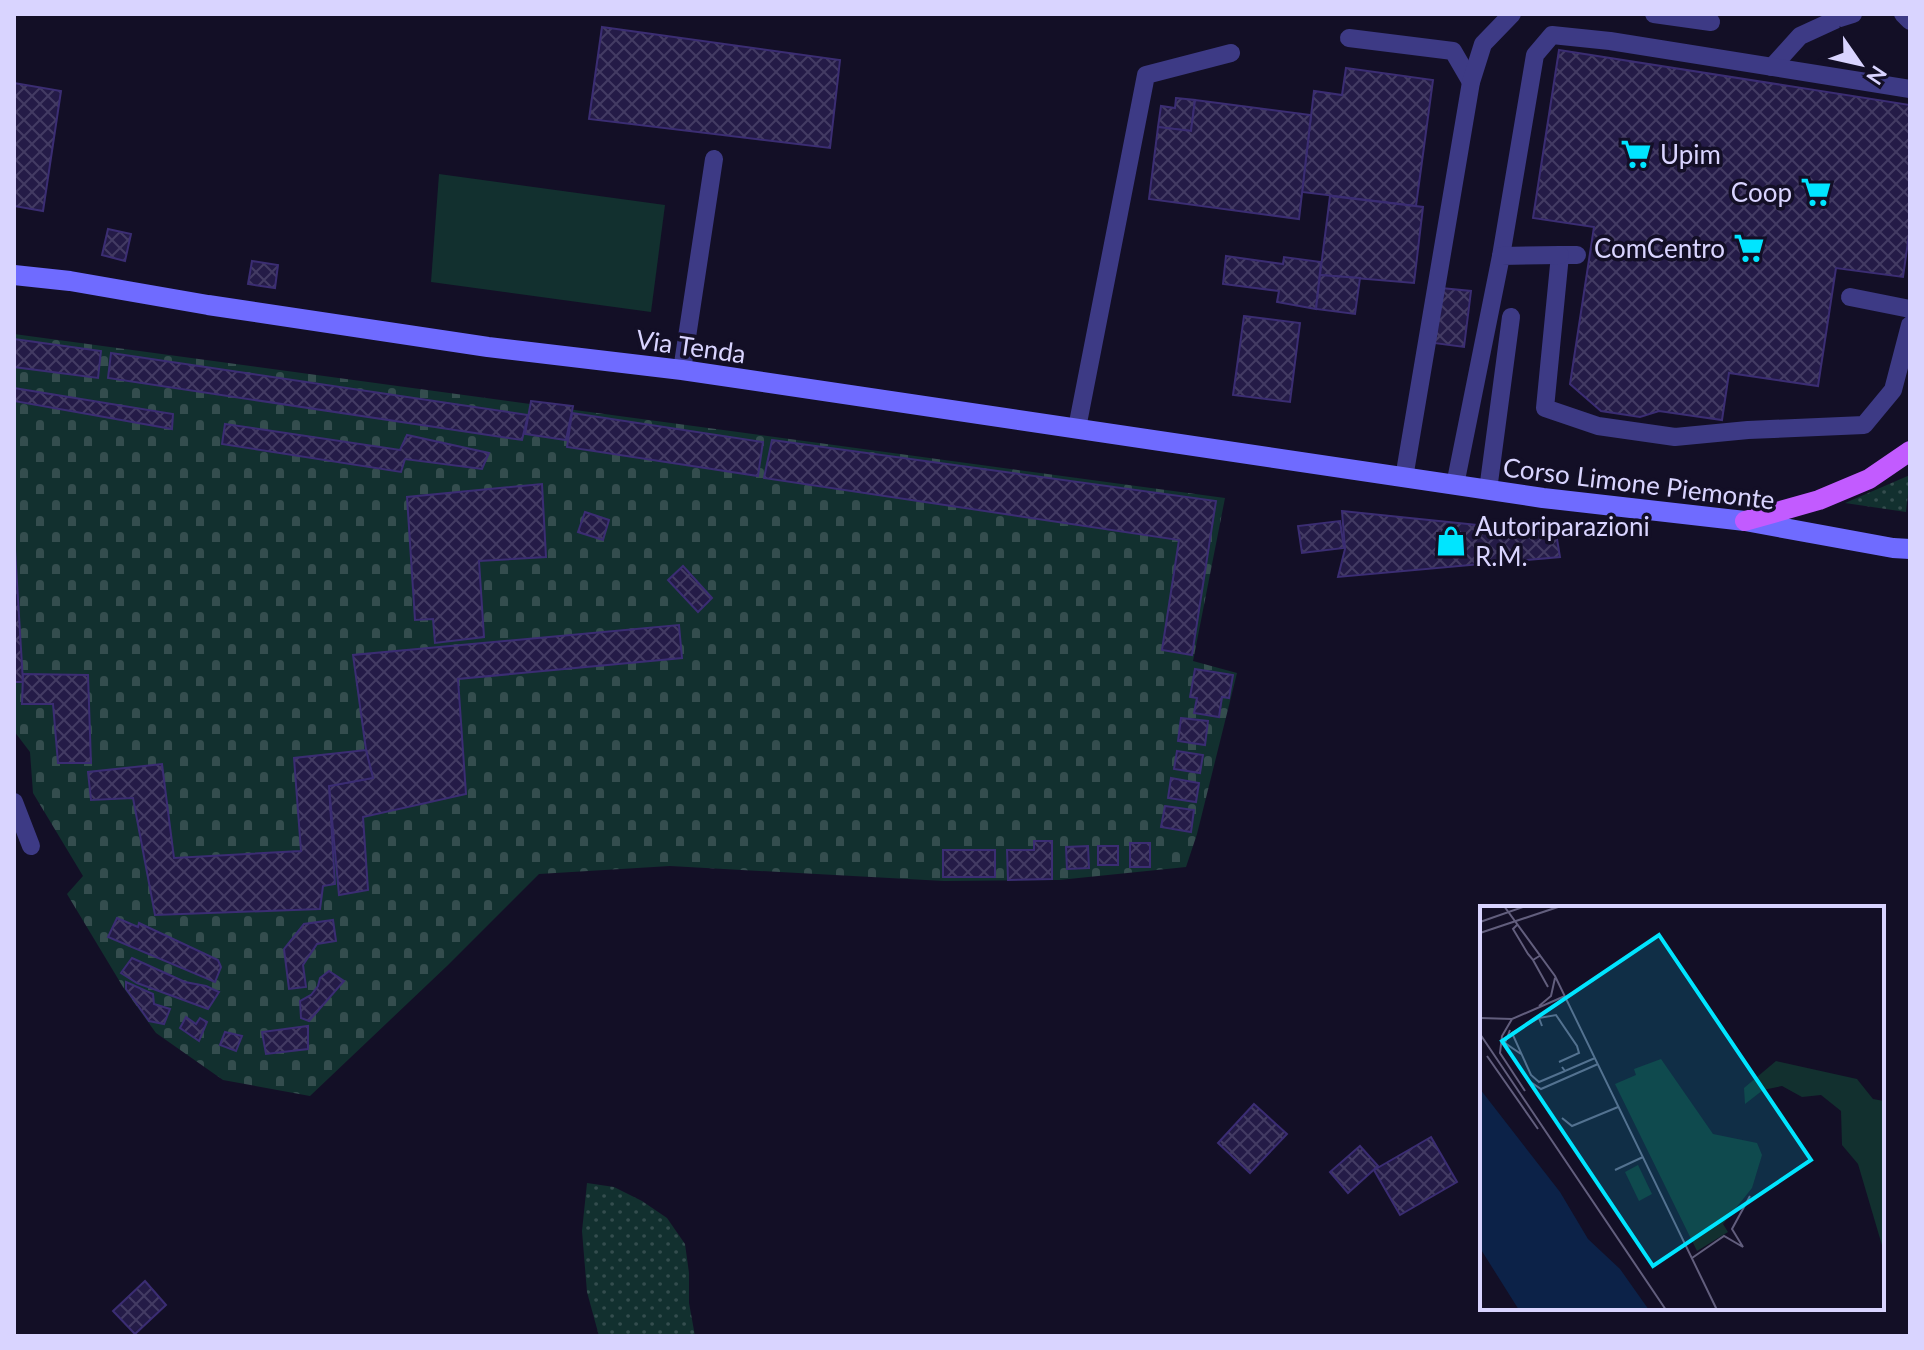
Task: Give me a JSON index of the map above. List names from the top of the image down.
{
  "streets": {
    "main road": ["Via Tenda", "Corso Limone Piemonte"]
  },
  "crossings": [
    ["Via Tenda", "Corso Limone Piemonte"]
  ],
  "places": {
    "supermarket": ["Upim", "Coop", "ComCentro"],
    "shop": ["Autoriparazioni R.M."]
  },
  "north": "bottom right"
}
